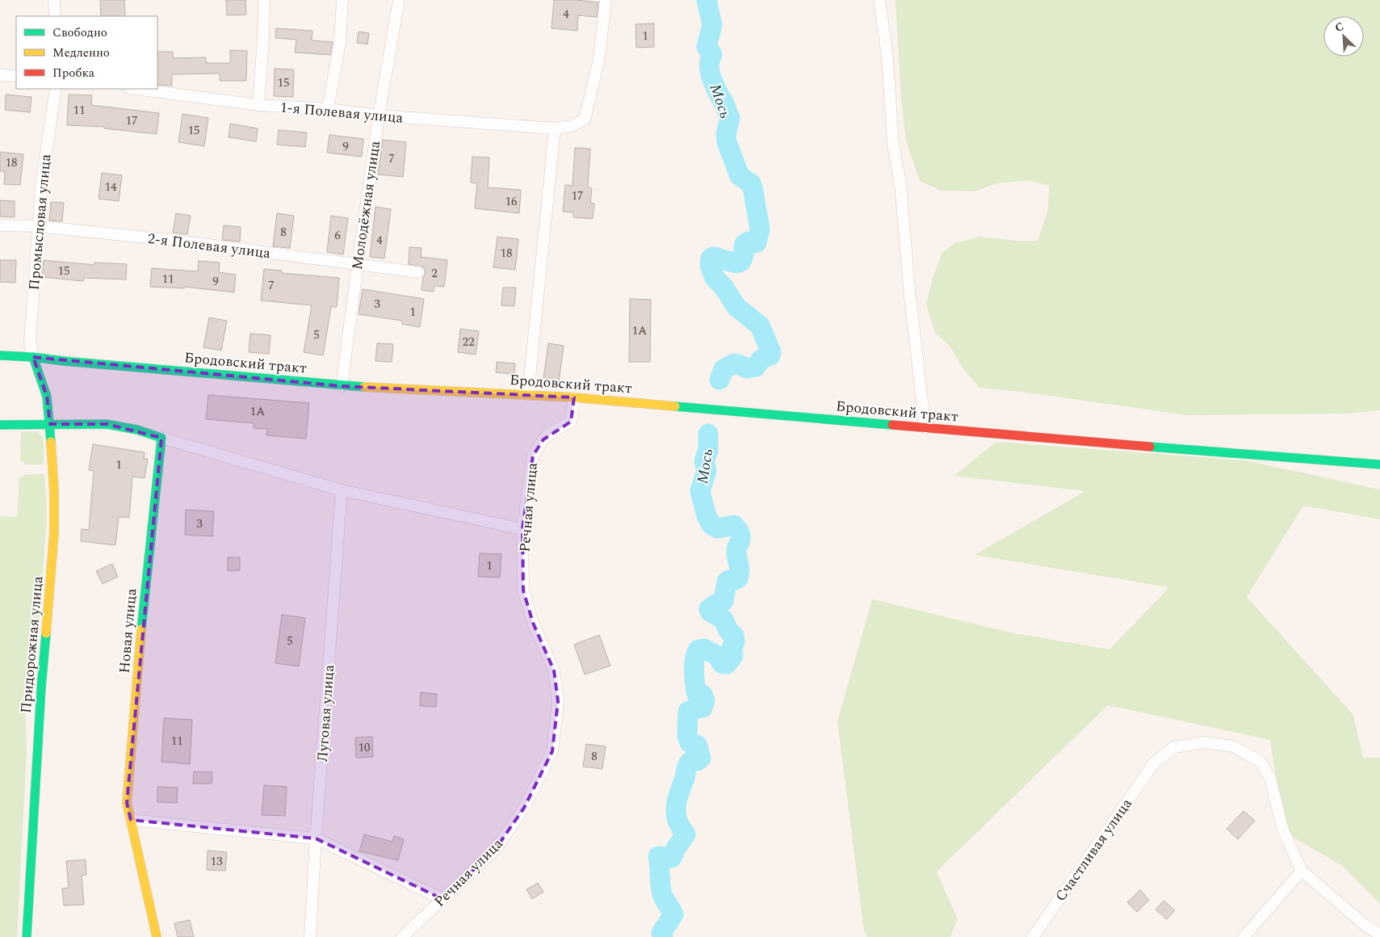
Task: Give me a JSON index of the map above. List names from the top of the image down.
{
  "streets": {
    "main road": ["Бродовский тракт", "Новая улица", "Придорожная улица"],
    "street": [
      "1-я Полевая улица",
      "Молодёжная улица",
      "Промысловая улица",
      "2-я Полевая улица",
      "Речная улица",
      "Луговая улица",
      "Счастливая улица"
    ]
  },
  "crossings": [
    ["1-я Полевая улица", "Молодёжная улица"],
    ["Молодёжная улица", "2-я Полевая улица"],
    ["Молодёжная улица", "Бродовский тракт"],
    ["Промысловая улица", "2-я Полевая улица"],
    ["Промысловая улица", "Бродовский тракт"],
    ["Промысловая улица", "Придорожная улица"],
    ["Бродовский тракт", "Речная улица"],
    ["Бродовский тракт", "Придорожная улица"]
  ],
  "water": ["Мось"],
  "house_numbers": [
    "4",
    "1",
    "15",
    "11",
    "17",
    "15",
    "9",
    "7",
    "18",
    "14",
    "17",
    "16",
    "8",
    "6",
    "4",
    "18",
    "15",
    "2",
    "11",
    "9",
    "7",
    "3",
    "1",
    "1А",
    "5",
    "22",
    "1А",
    "1",
    "3",
    "1",
    "5",
    "11",
    "10",
    "8",
    "13"
  ],
  "legend": ["Свободно", "Медленно", "Пробка"],
  "north": "top left"
}
